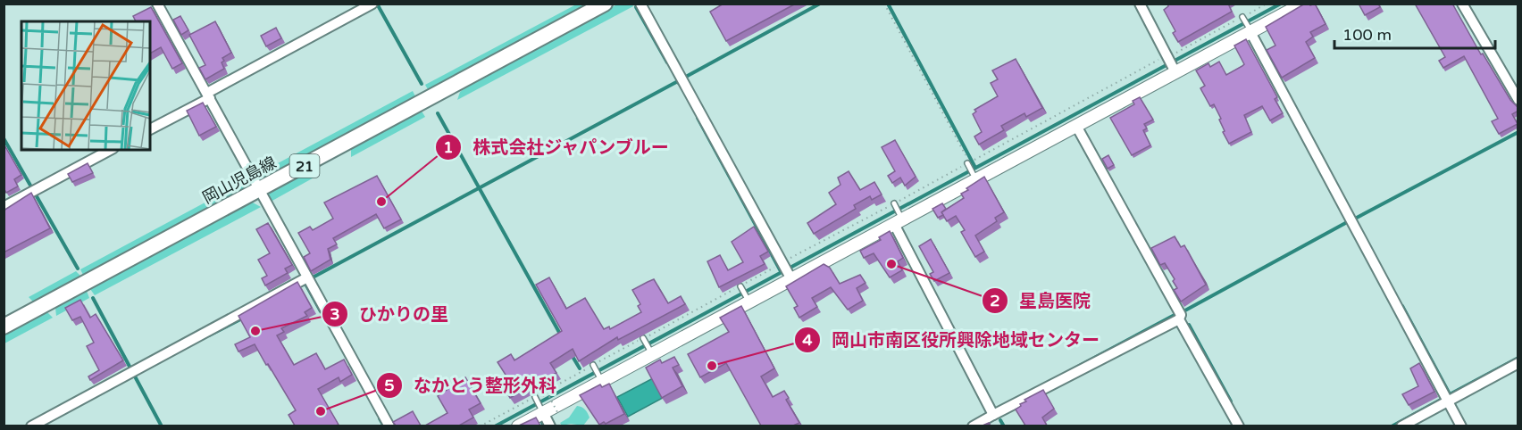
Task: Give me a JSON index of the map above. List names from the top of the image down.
{
  "streets": {
    "main road": ["21", "岡山児島線"]
  },
  "places": [
    "株式会社ジャパンブルー",
    "星島医院",
    "ひかりの里",
    "岡山市南区役所興除地域センター",
    "なかとう整形外科"
  ],
  "scale_bar": "100 m"
}
